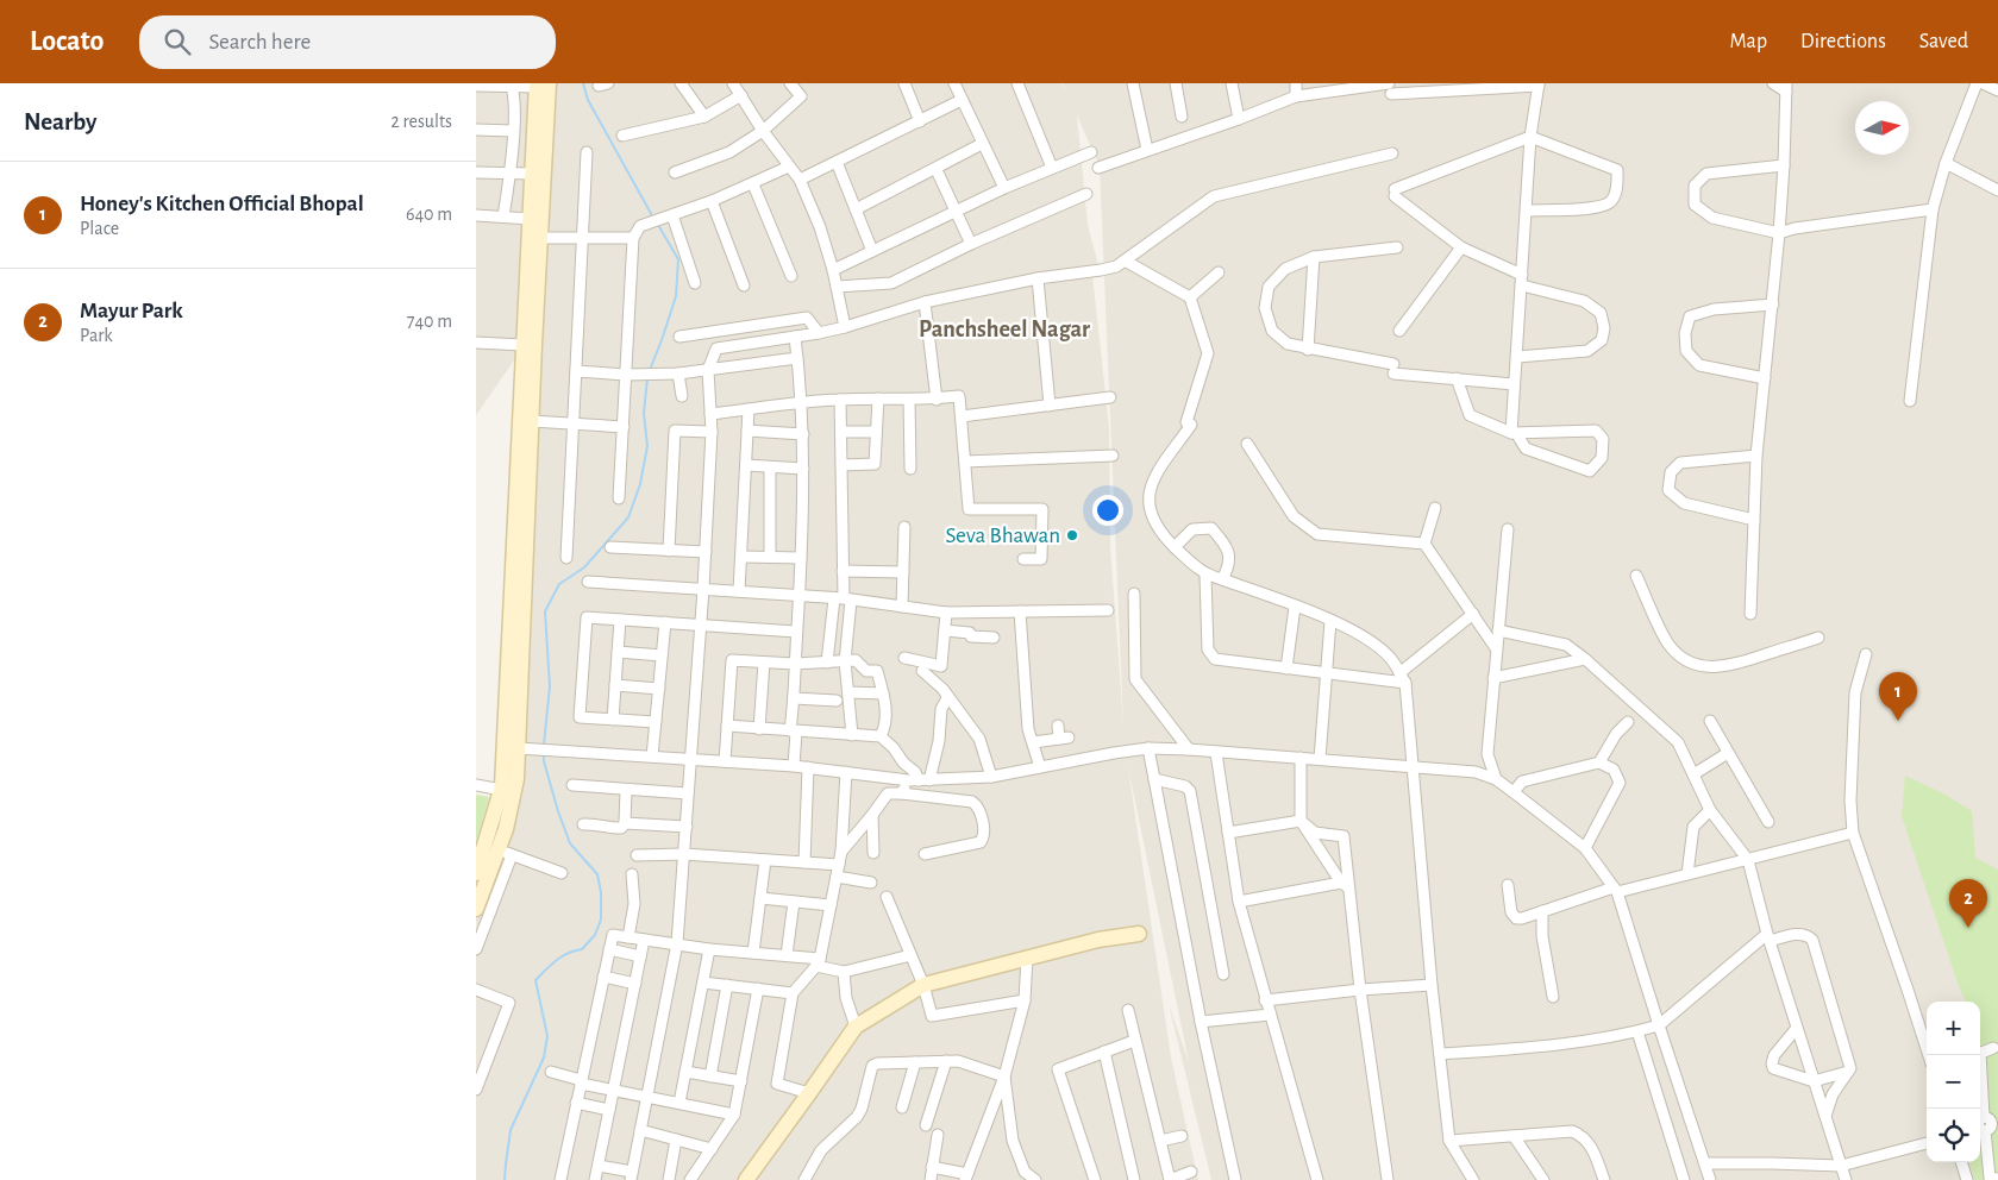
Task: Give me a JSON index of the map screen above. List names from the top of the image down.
{
  "districts": ["Panchsheel Nagar"],
  "places": ["Seva Bhawan"],
  "north": "right",
  "page": {
    "header": "Locato",
    "search": "Search here",
    "nav": ["Map", "Directions", "Saved"],
    "heading": ["Nearby", "2 results"],
    "list": [
      {
        "mark": "1",
        "name": "Honey's Kitchen Official Bhopal",
        "note": "Place",
        "value": "640 m"
      },
      {
        "mark": "2",
        "name": "Mayur Park",
        "note": "Park",
        "value": "740 m"
      }
    ],
    "pins": ["1", "2"],
    "map_buttons": ["+", "−"]
  }
}
